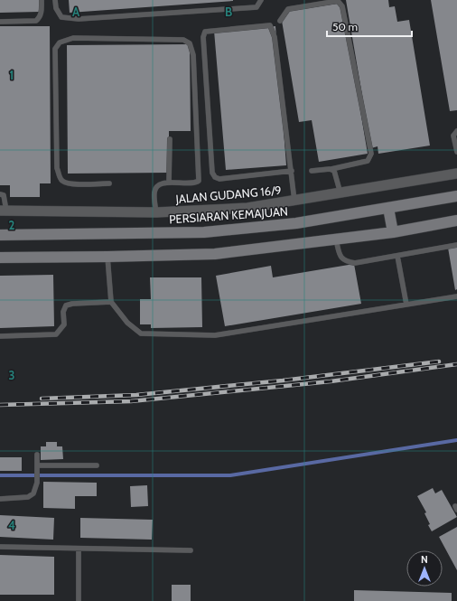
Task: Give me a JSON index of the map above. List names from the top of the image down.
{
  "streets": {
    "main road": ["PERSIARAN KEMAJUAN"],
    "street": ["JALAN GUDANG 16/9"]
  },
  "scale_bar": "50 m",
  "north": "top",
  "grid": {
    "columns": ["A", "B"],
    "rows": [
      "1",
      "2",
      "3",
      "4"
    ]
  }
}
